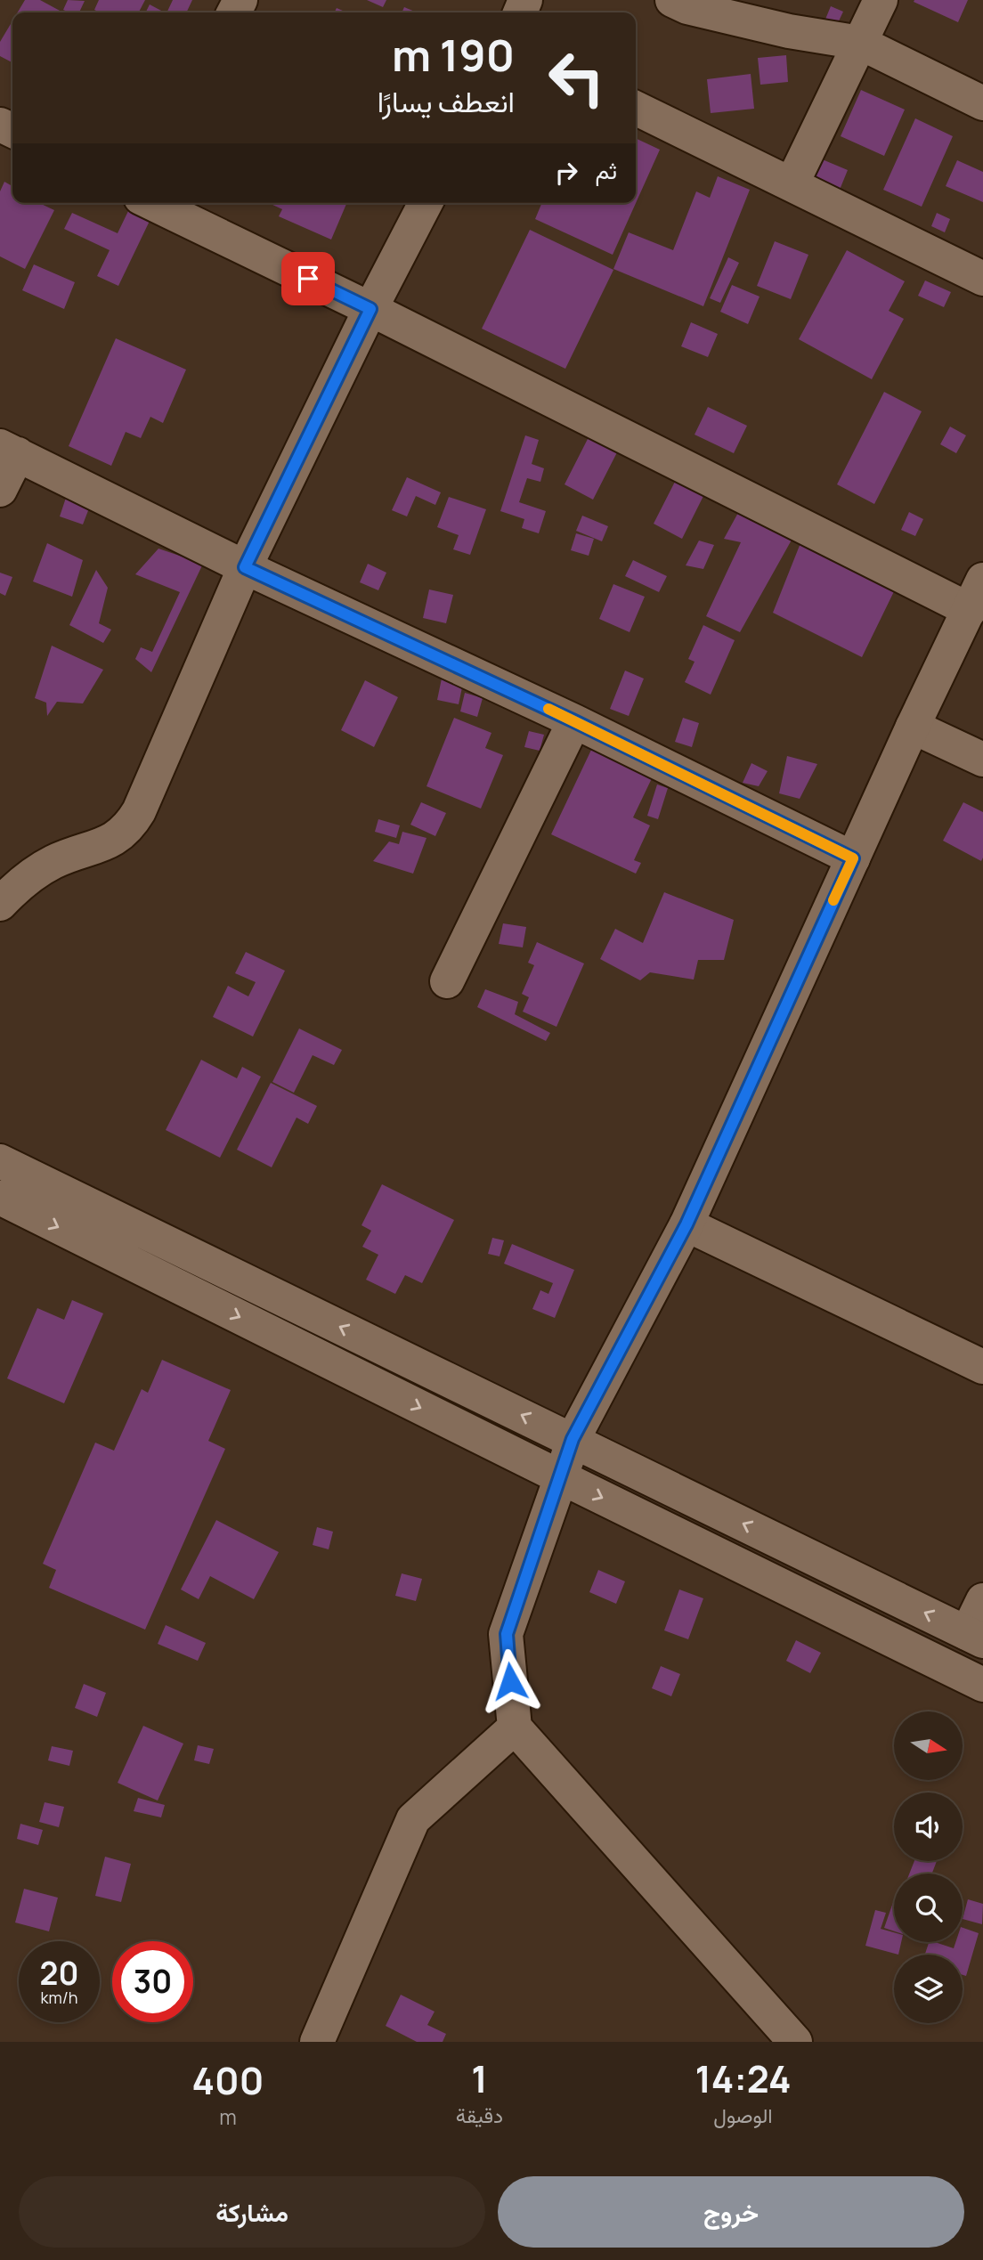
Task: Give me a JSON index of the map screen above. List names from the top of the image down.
{
  "north": "right",
  "page": {
    "turn": ["190 m", "انعطف يسارًا"],
    "then": "ثم",
    "speed": "20 km/h",
    "limit": "30",
    "eta": [
      "14:24",
      "الوصول",
      "1",
      "دقيقة",
      "400",
      "m"
    ],
    "buttons": ["خروج", "مشاركة"]
  }
}
